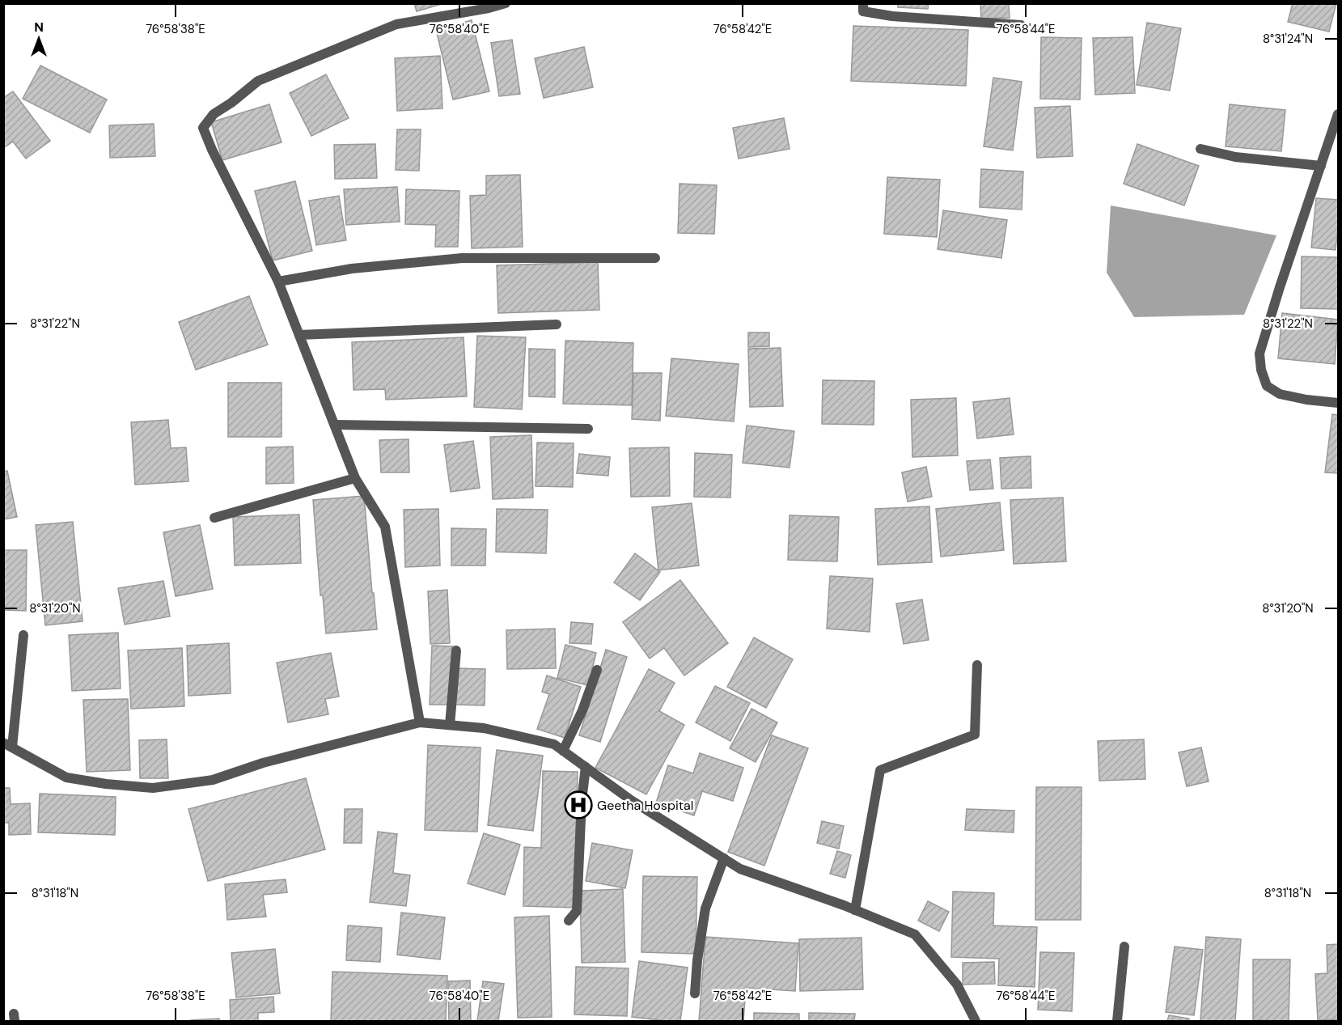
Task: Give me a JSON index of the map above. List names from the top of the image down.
{
  "places": {
    "hospital": ["Geetha Hospital"]
  },
  "north": "top",
  "coordinates": [
    "76°58'38\"E",
    "76°58'40\"E",
    "76°58'42\"E",
    "76°58'44\"E",
    "8°31'24\"N",
    "8°31'22\"N",
    "8°31'20\"N",
    "8°31'18\"N"
  ]
}
